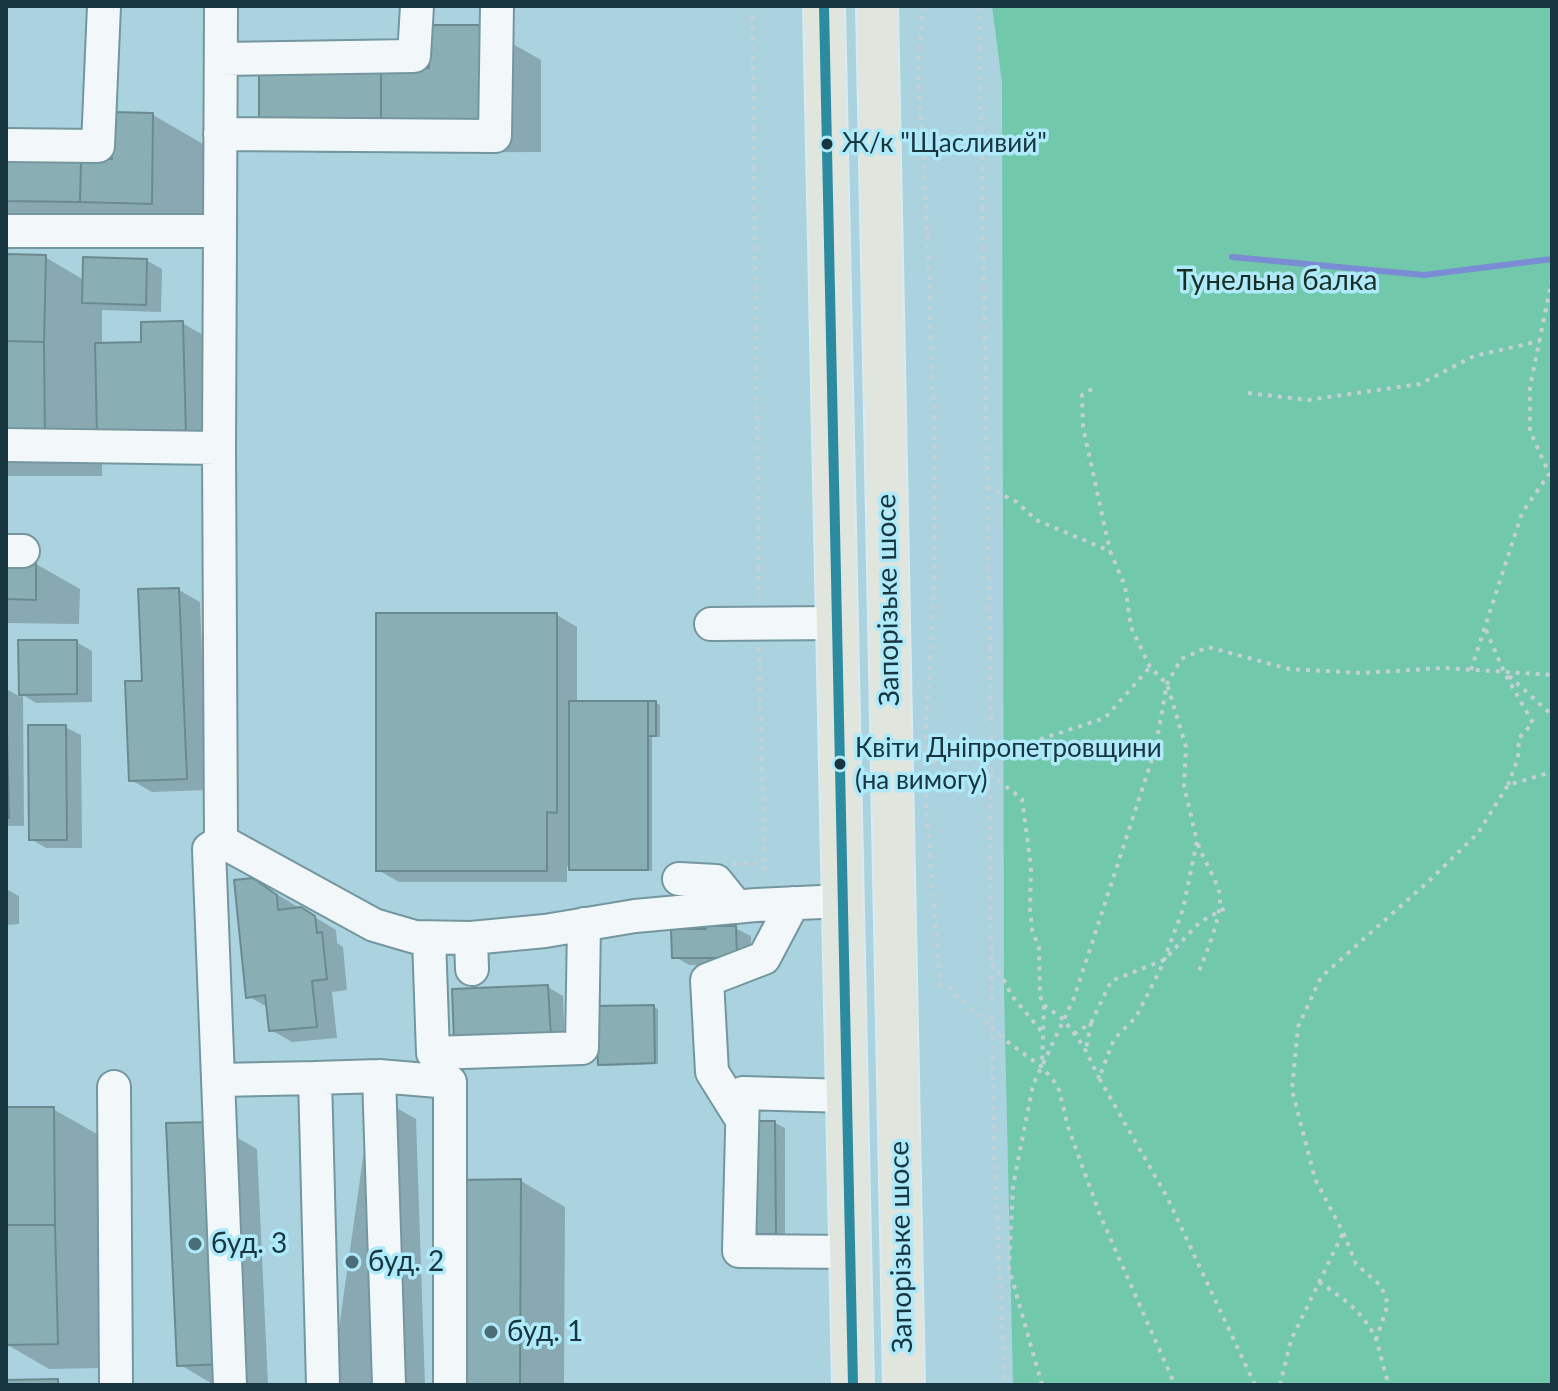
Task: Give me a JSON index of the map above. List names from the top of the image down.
{
  "streets": {
    "main road": ["Запорізьке шосе"]
  },
  "parks": ["Тунельна балка"],
  "places": [
    "Ж/к \"Щасливий\"",
    "Квіти Дніпропетровщини (на вимогу)",
    "буд. 3",
    "буд. 2",
    "буд. 1"
  ]
}
